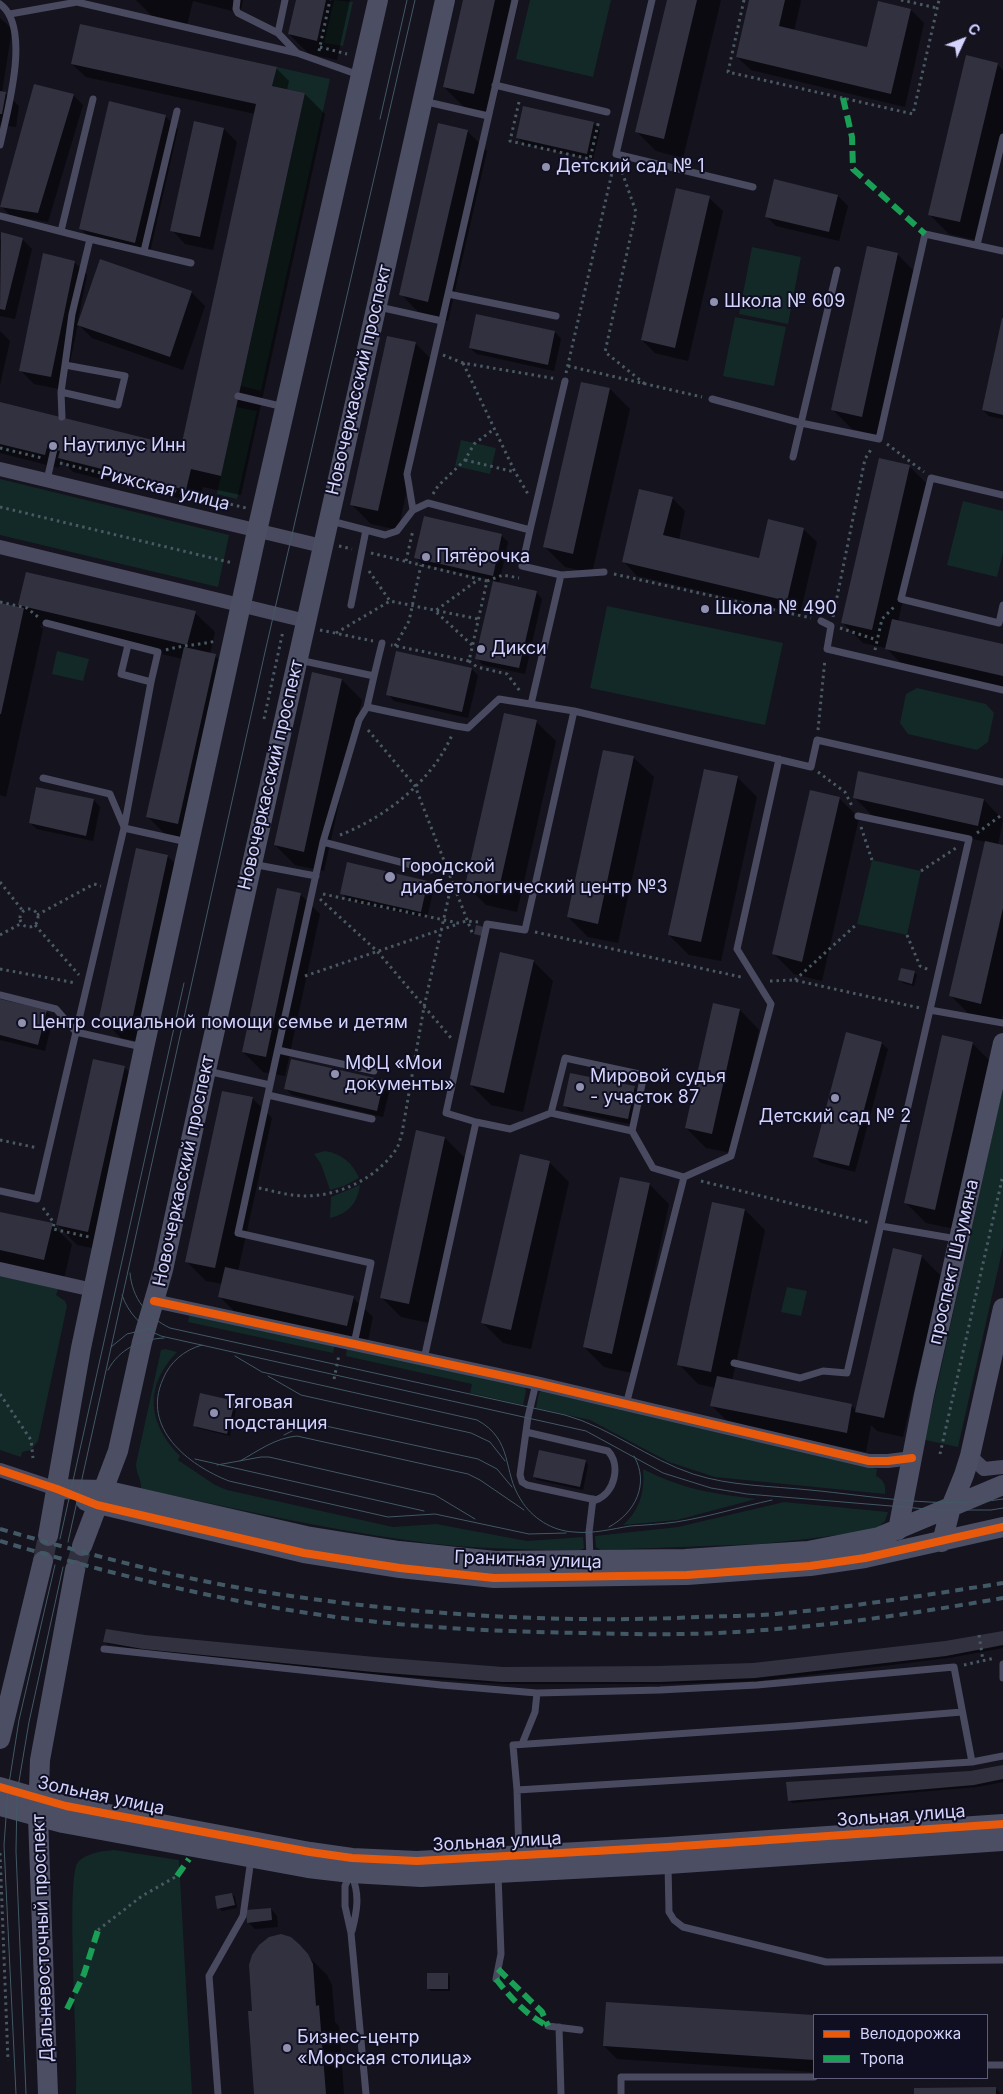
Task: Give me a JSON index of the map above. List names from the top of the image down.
{
  "streets": {
    "street": [
      "Новочеркасский проспект",
      "Рижская улица",
      "проспект Шаумяна",
      "Гранитная улица",
      "Зольная улица",
      "Дальневосточный проспект"
    ]
  },
  "crossings": [
    ["Новочеркасский проспект", "Рижская улица"],
    ["Новочеркасский проспект", "Гранитная улица"],
    ["проспект Шаумяна", "Гранитная улица"],
    ["Зольная улица", "Дальневосточный проспект"]
  ],
  "places": [
    "Детский сад № 1",
    "Школа № 609",
    "Наутилус Инн",
    "Пятёрочка",
    "Школа № 490",
    "Дикси",
    "Городской диабетологический центр №3",
    "Центр социальной помощи семье и детям",
    "МФЦ «Мои документы»",
    "Мировой судья - участок 87",
    "Детский сад № 2",
    "Тяговая подстанция",
    "Бизнес-центр «Морская столица»"
  ],
  "legend": ["Велодорожка", "Тропа"],
  "north": "top right"
}
